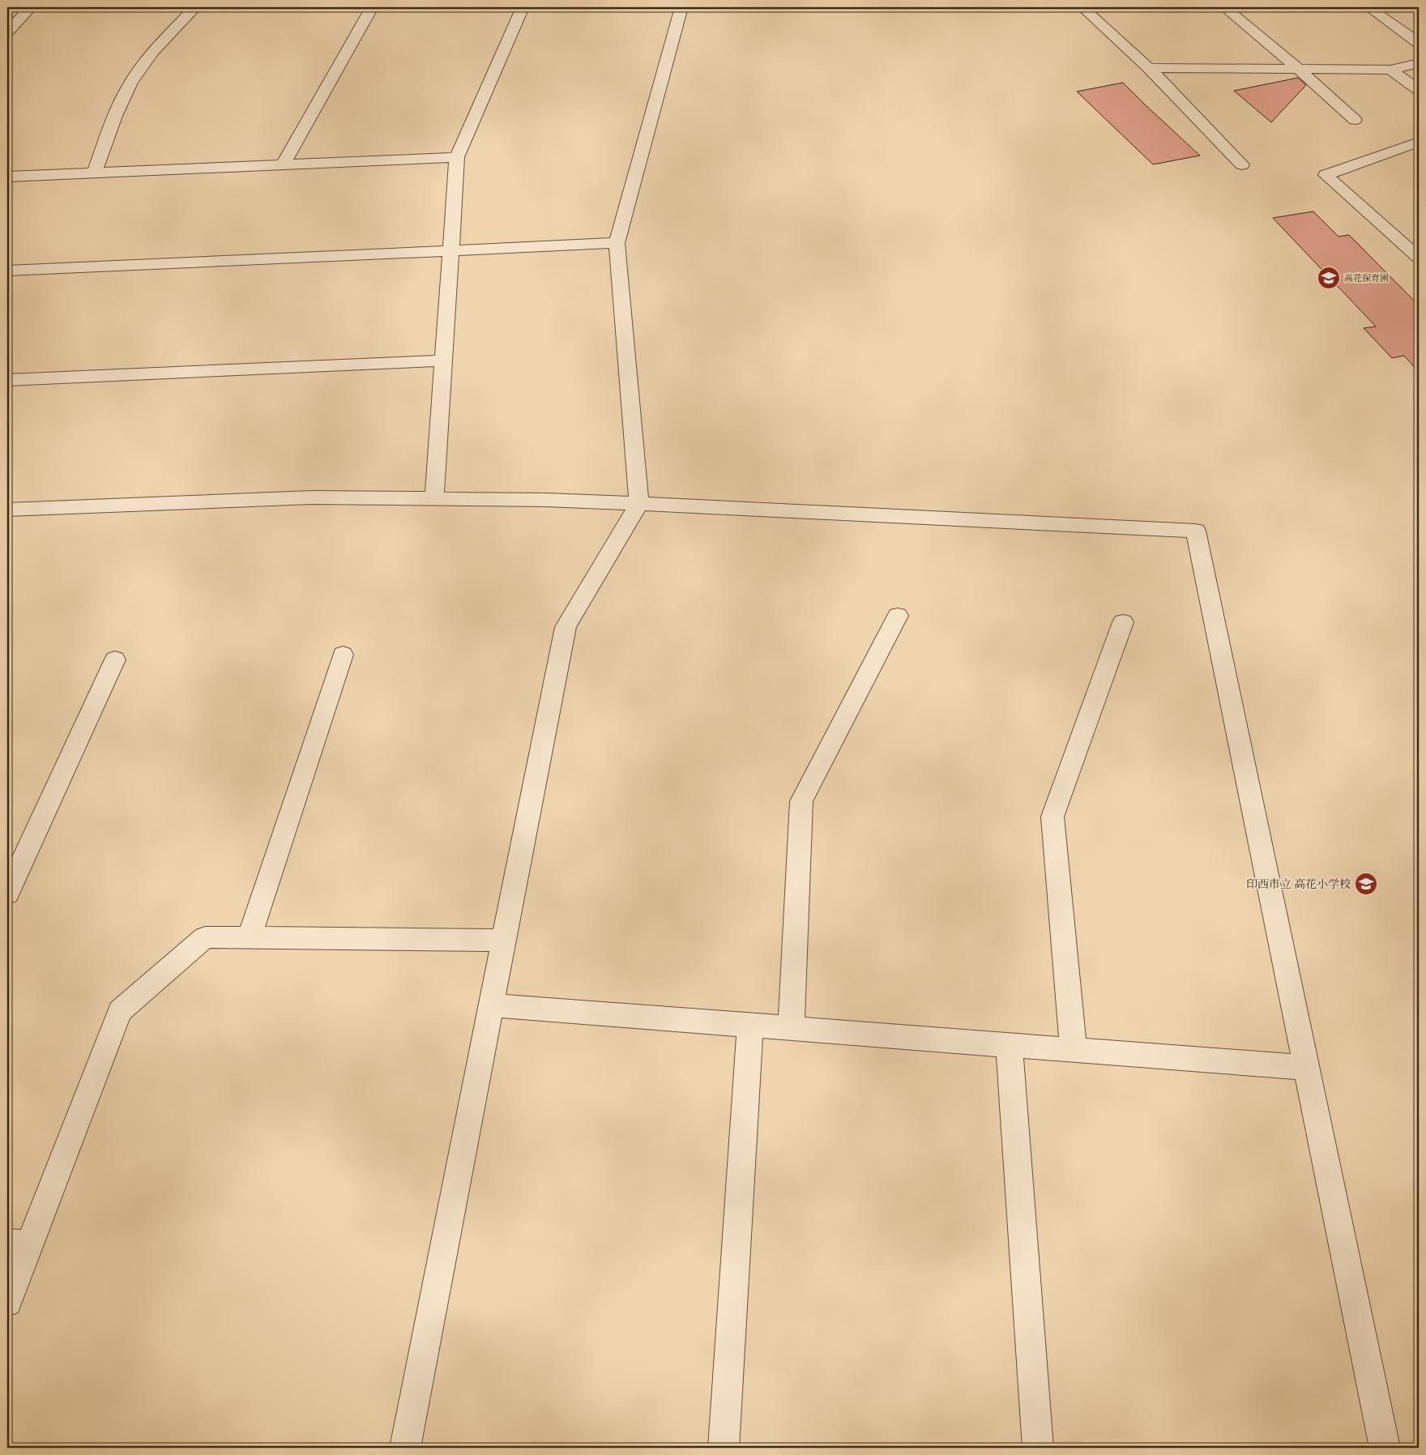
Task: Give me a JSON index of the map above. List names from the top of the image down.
{
  "places": {
    "school or university": ["高花保育園", "印西市立 高花小学校"]
  }
}
